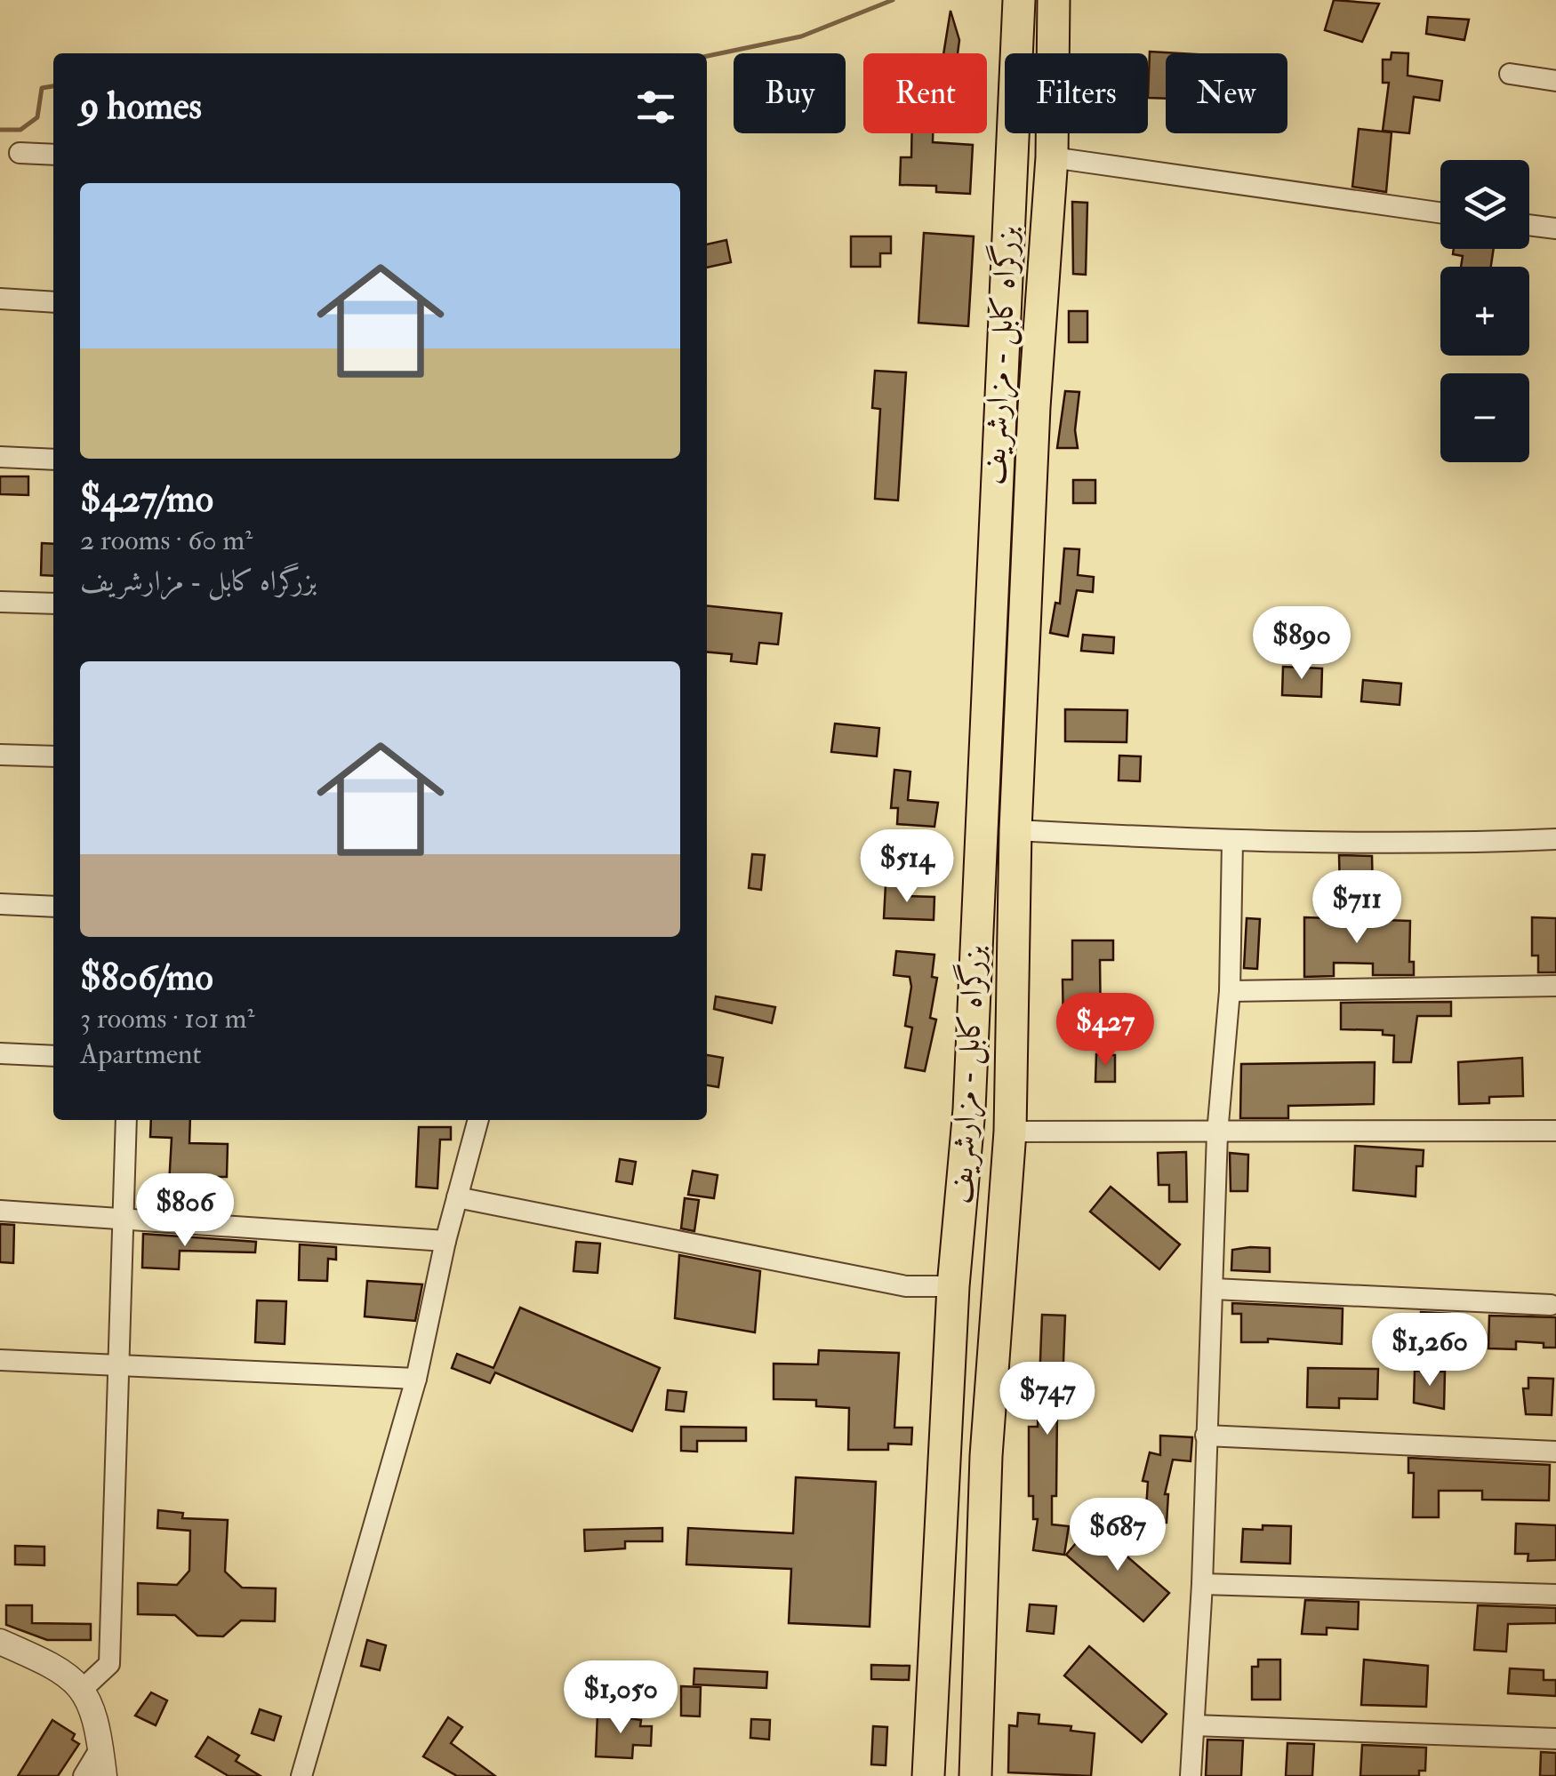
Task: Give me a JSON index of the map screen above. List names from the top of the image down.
{
  "streets": {
    "highway": ["بزرگراه کابل - مزارشریف"]
  },
  "page": {
    "chip": [
      "Buy",
      "Rent",
      "Filters",
      "New"
    ],
    "heading": "9 homes",
    "map_buttons": ["+", "−"],
    "list": [
      {
        "name": "$427/mo",
        "note": "2 rooms · 60 m² · بزرگراه کابل - مزارشریف"
      },
      {
        "name": "$806/mo",
        "note": "3 rooms · 101 m² · Apartment"
      }
    ],
    "price": [
      "$890",
      "$514",
      "$711",
      "$427",
      "$806",
      "$1,260",
      "$747",
      "$687",
      "$1,050"
    ]
  }
}
